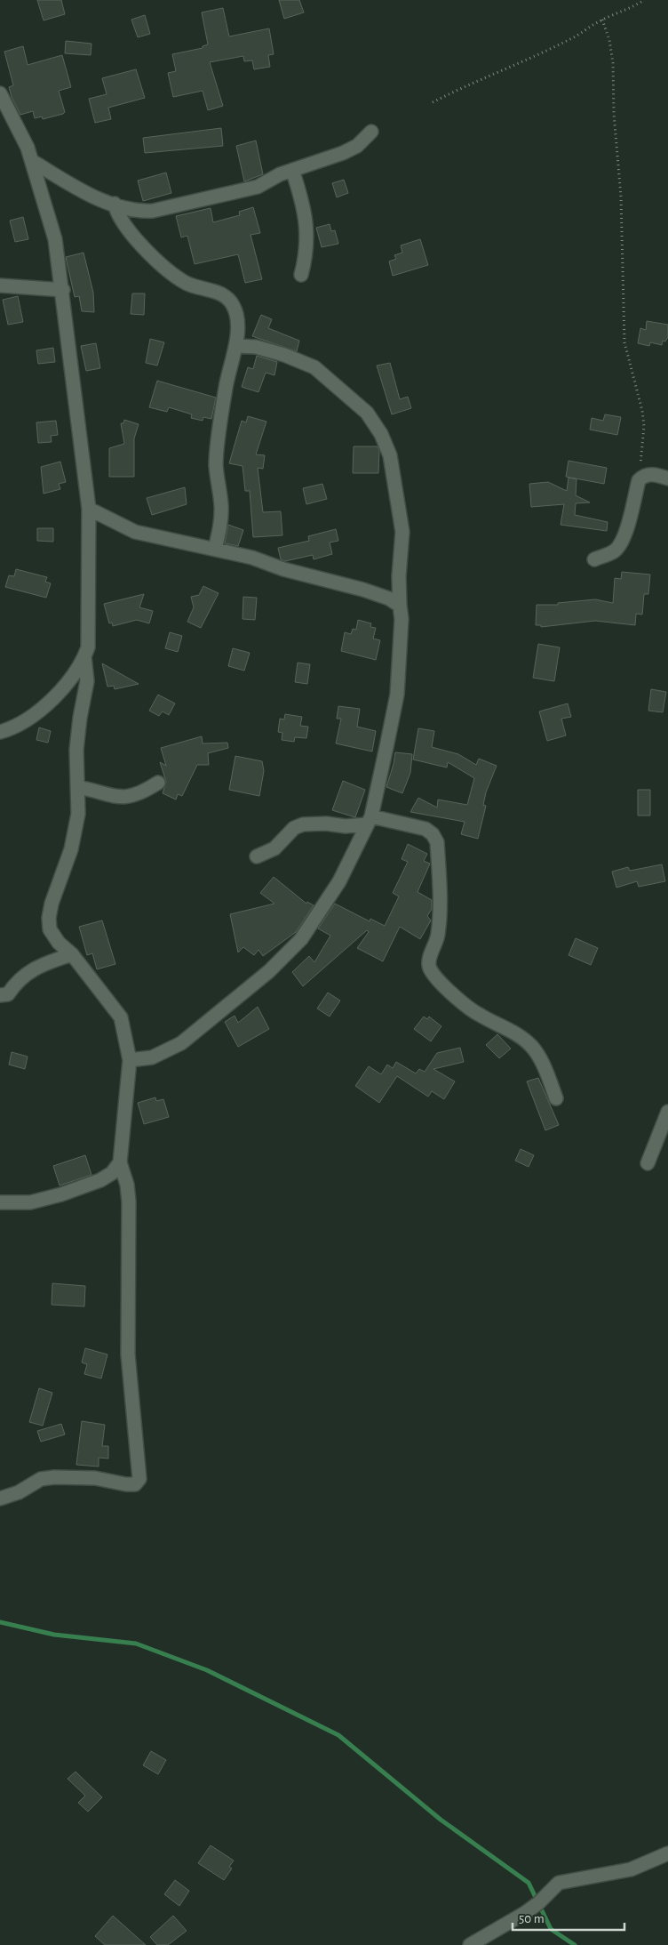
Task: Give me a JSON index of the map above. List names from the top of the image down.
{
  "scale_bar": "50 m"
}
